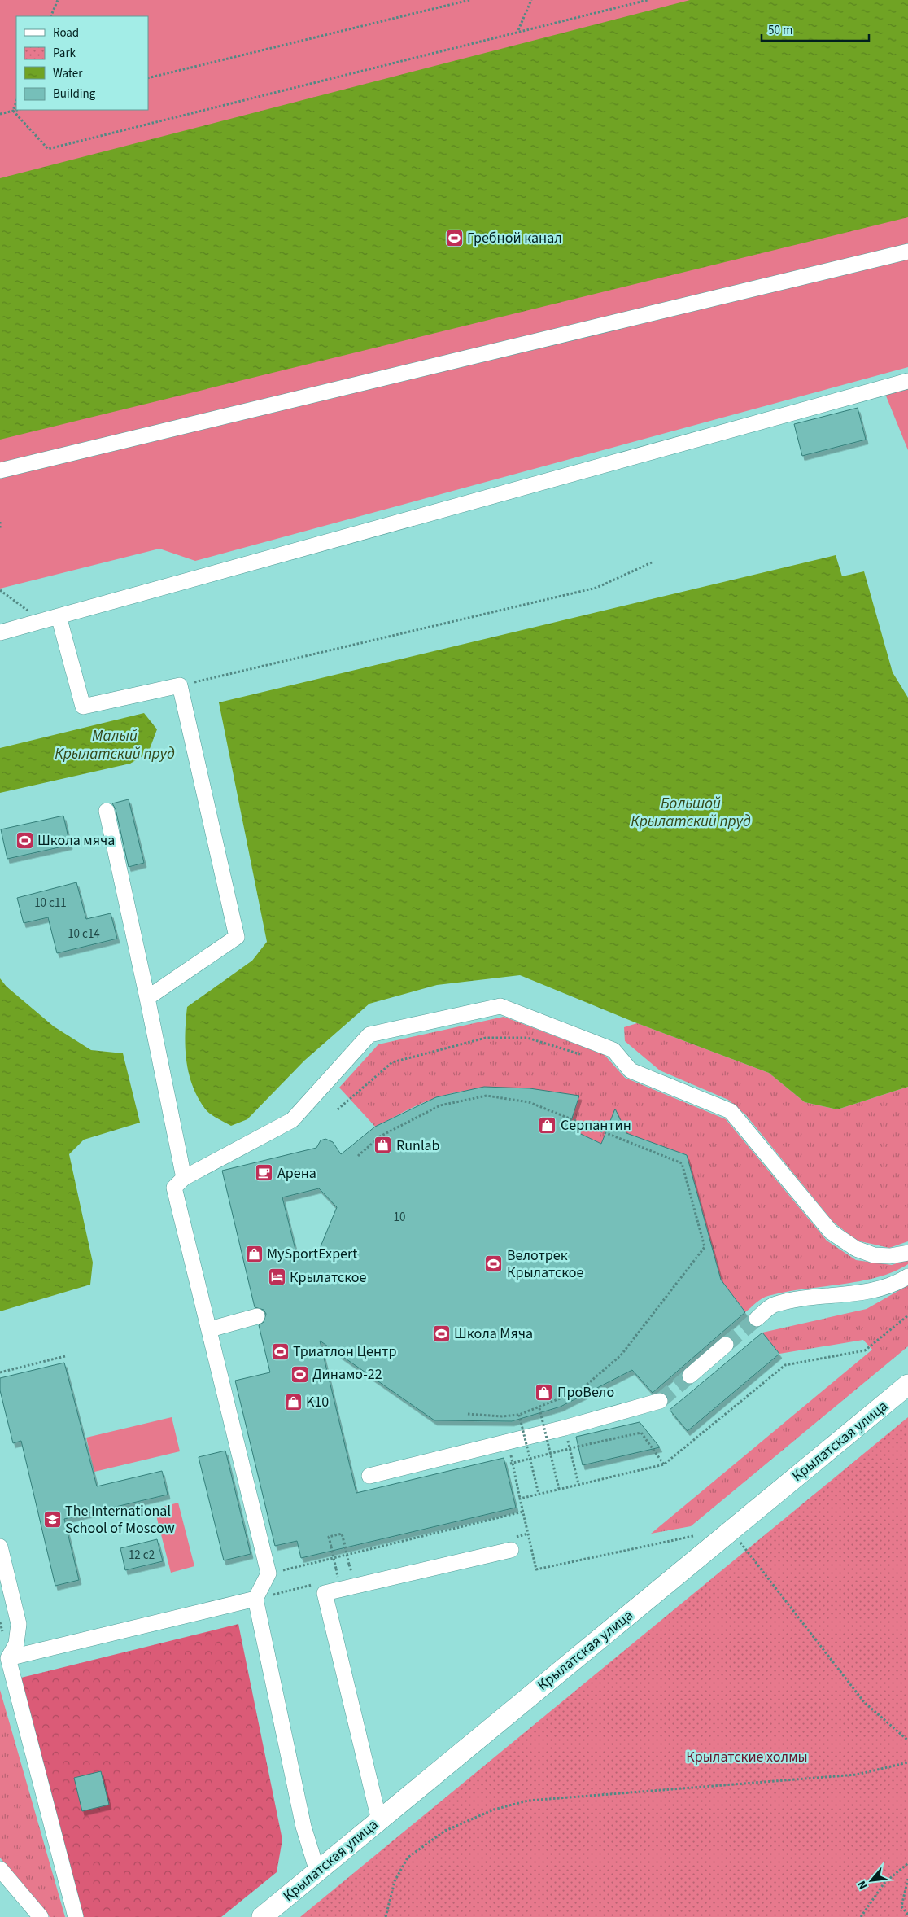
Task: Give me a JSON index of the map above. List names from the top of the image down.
{
  "streets": {
    "main road": ["Крылатская улица"]
  },
  "water": ["Малый Крылатский пруд", "Большой Крылатский пруд"],
  "parks": ["Крылатские холмы"],
  "places": {
    "sports": [
      "Гребной канал",
      "Школа мяча",
      "Велотрек Крылатское",
      "Школа Мяча",
      "Триатлон Центр",
      "Динамо-22"
    ],
    "shop": [
      "Серпантин",
      "Runlab",
      "MySportExpert",
      "ПроВело",
      "K10"
    ],
    "cafe": ["Арена"],
    "hotel": ["Крылатское"],
    "school or university": ["The International School of Moscow"]
  },
  "house_numbers": [
    "10 с11",
    "10 с14",
    "10",
    "12 с2"
  ],
  "legend": [
    "Road",
    "Park",
    "Water",
    "Building"
  ],
  "scale_bar": "50 m",
  "north": "bottom left"
}
